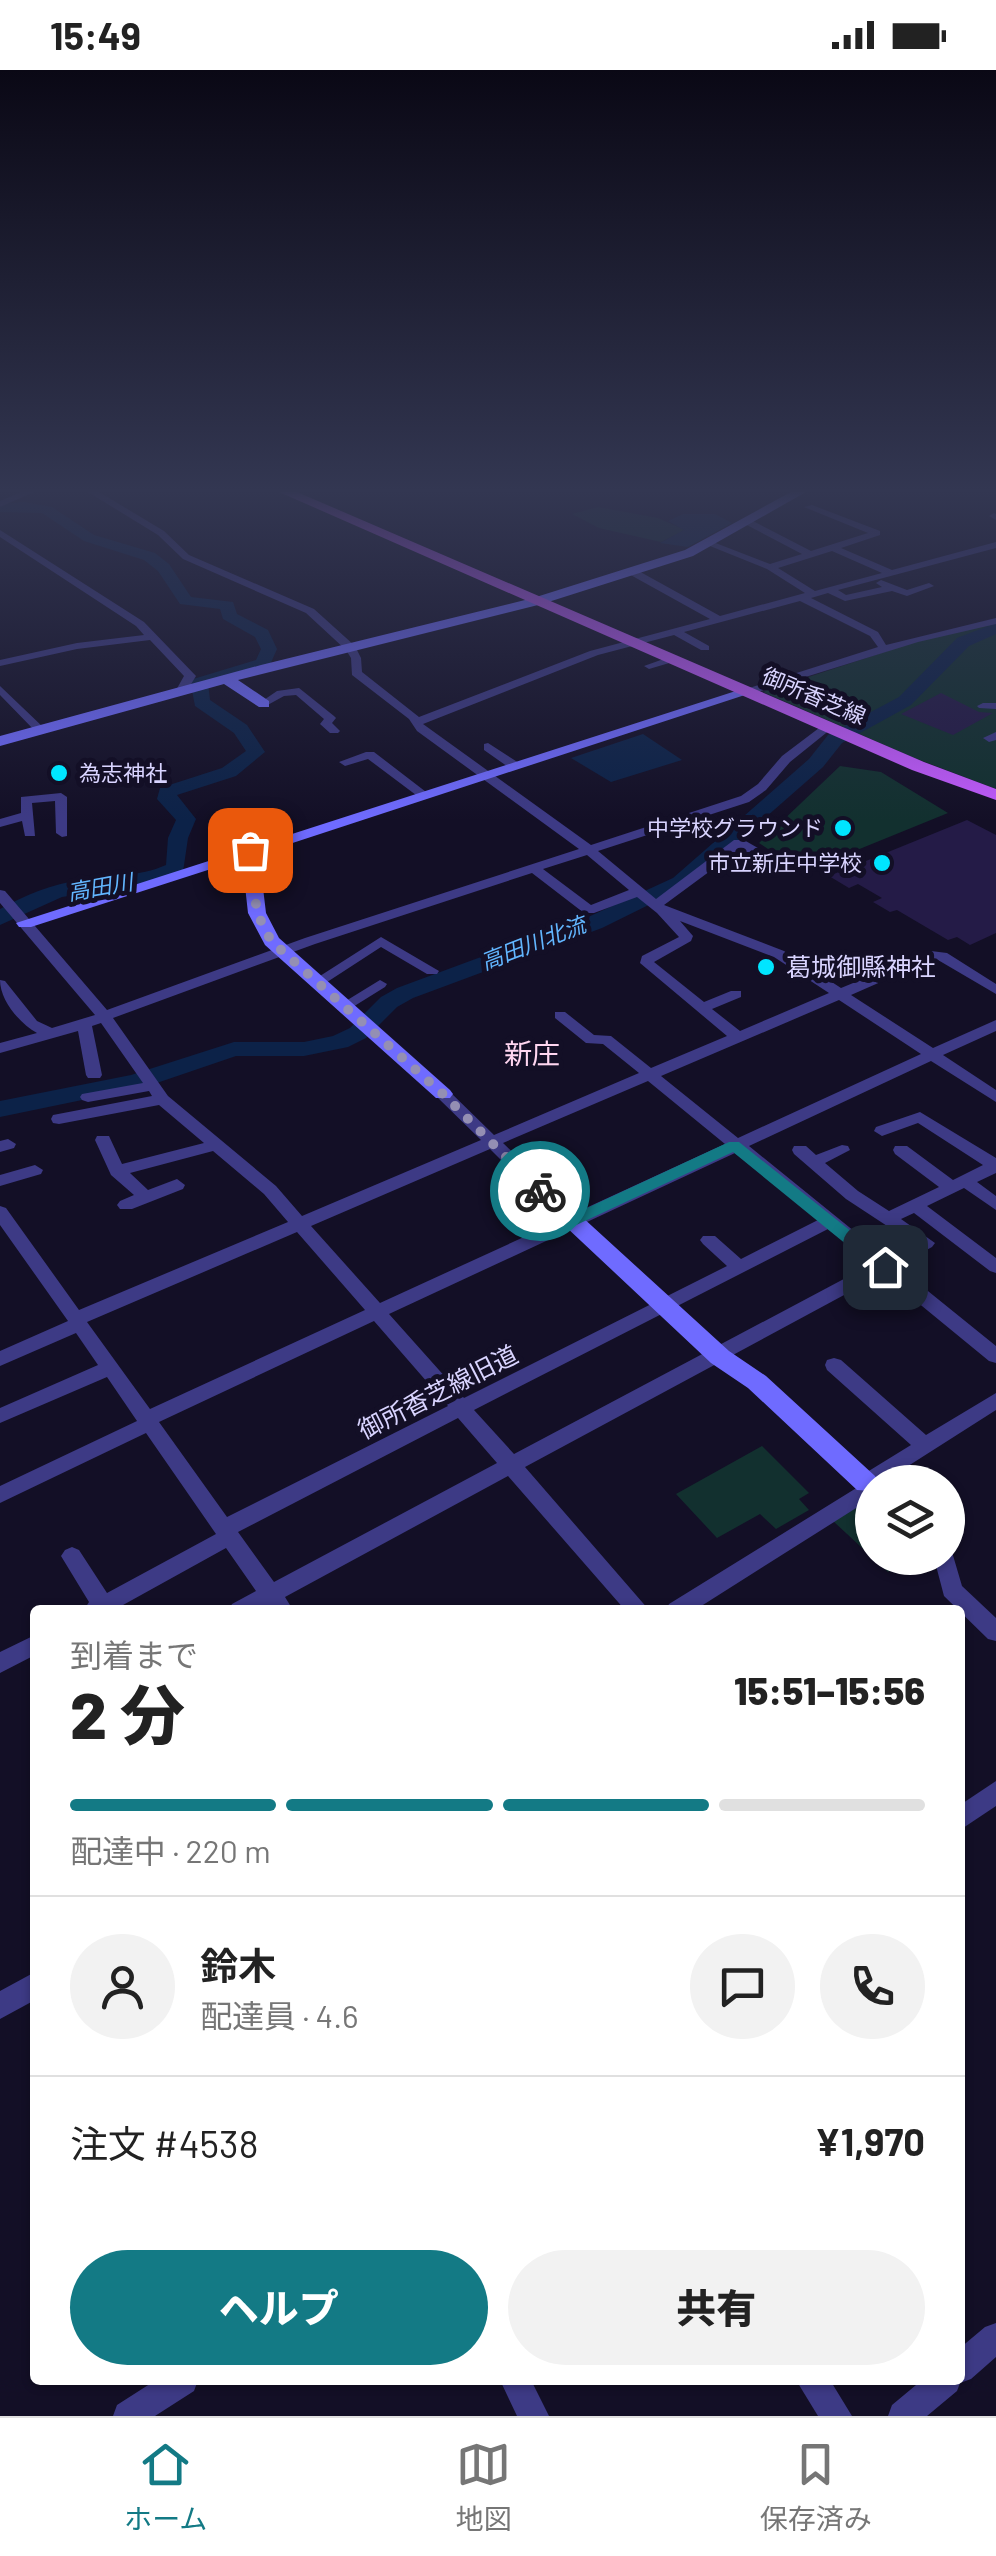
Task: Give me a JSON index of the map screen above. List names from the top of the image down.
{
  "streets": {
    "main road": ["御所香芝線"],
    "street": ["御所香芝線旧道"]
  },
  "districts": ["新庄"],
  "water": ["高田川", "高田川北流"],
  "places": [
    "為志神社",
    "中学校グラウンド",
    "市立新庄中学校",
    "葛城御縣神社"
  ],
  "page": {
    "status": "15:49",
    "heading": ["2 分", "到着まで", "15:51–15:56"],
    "panel": [
      "鈴木",
      "配達員 · 4.6",
      "注文 #4538",
      "¥1,970"
    ],
    "bar": "配達中 · 220 m",
    "buttons": ["ヘルプ", "共有"],
    "tabs": ["ホーム", "地図", "保存済み"]
  }
}
